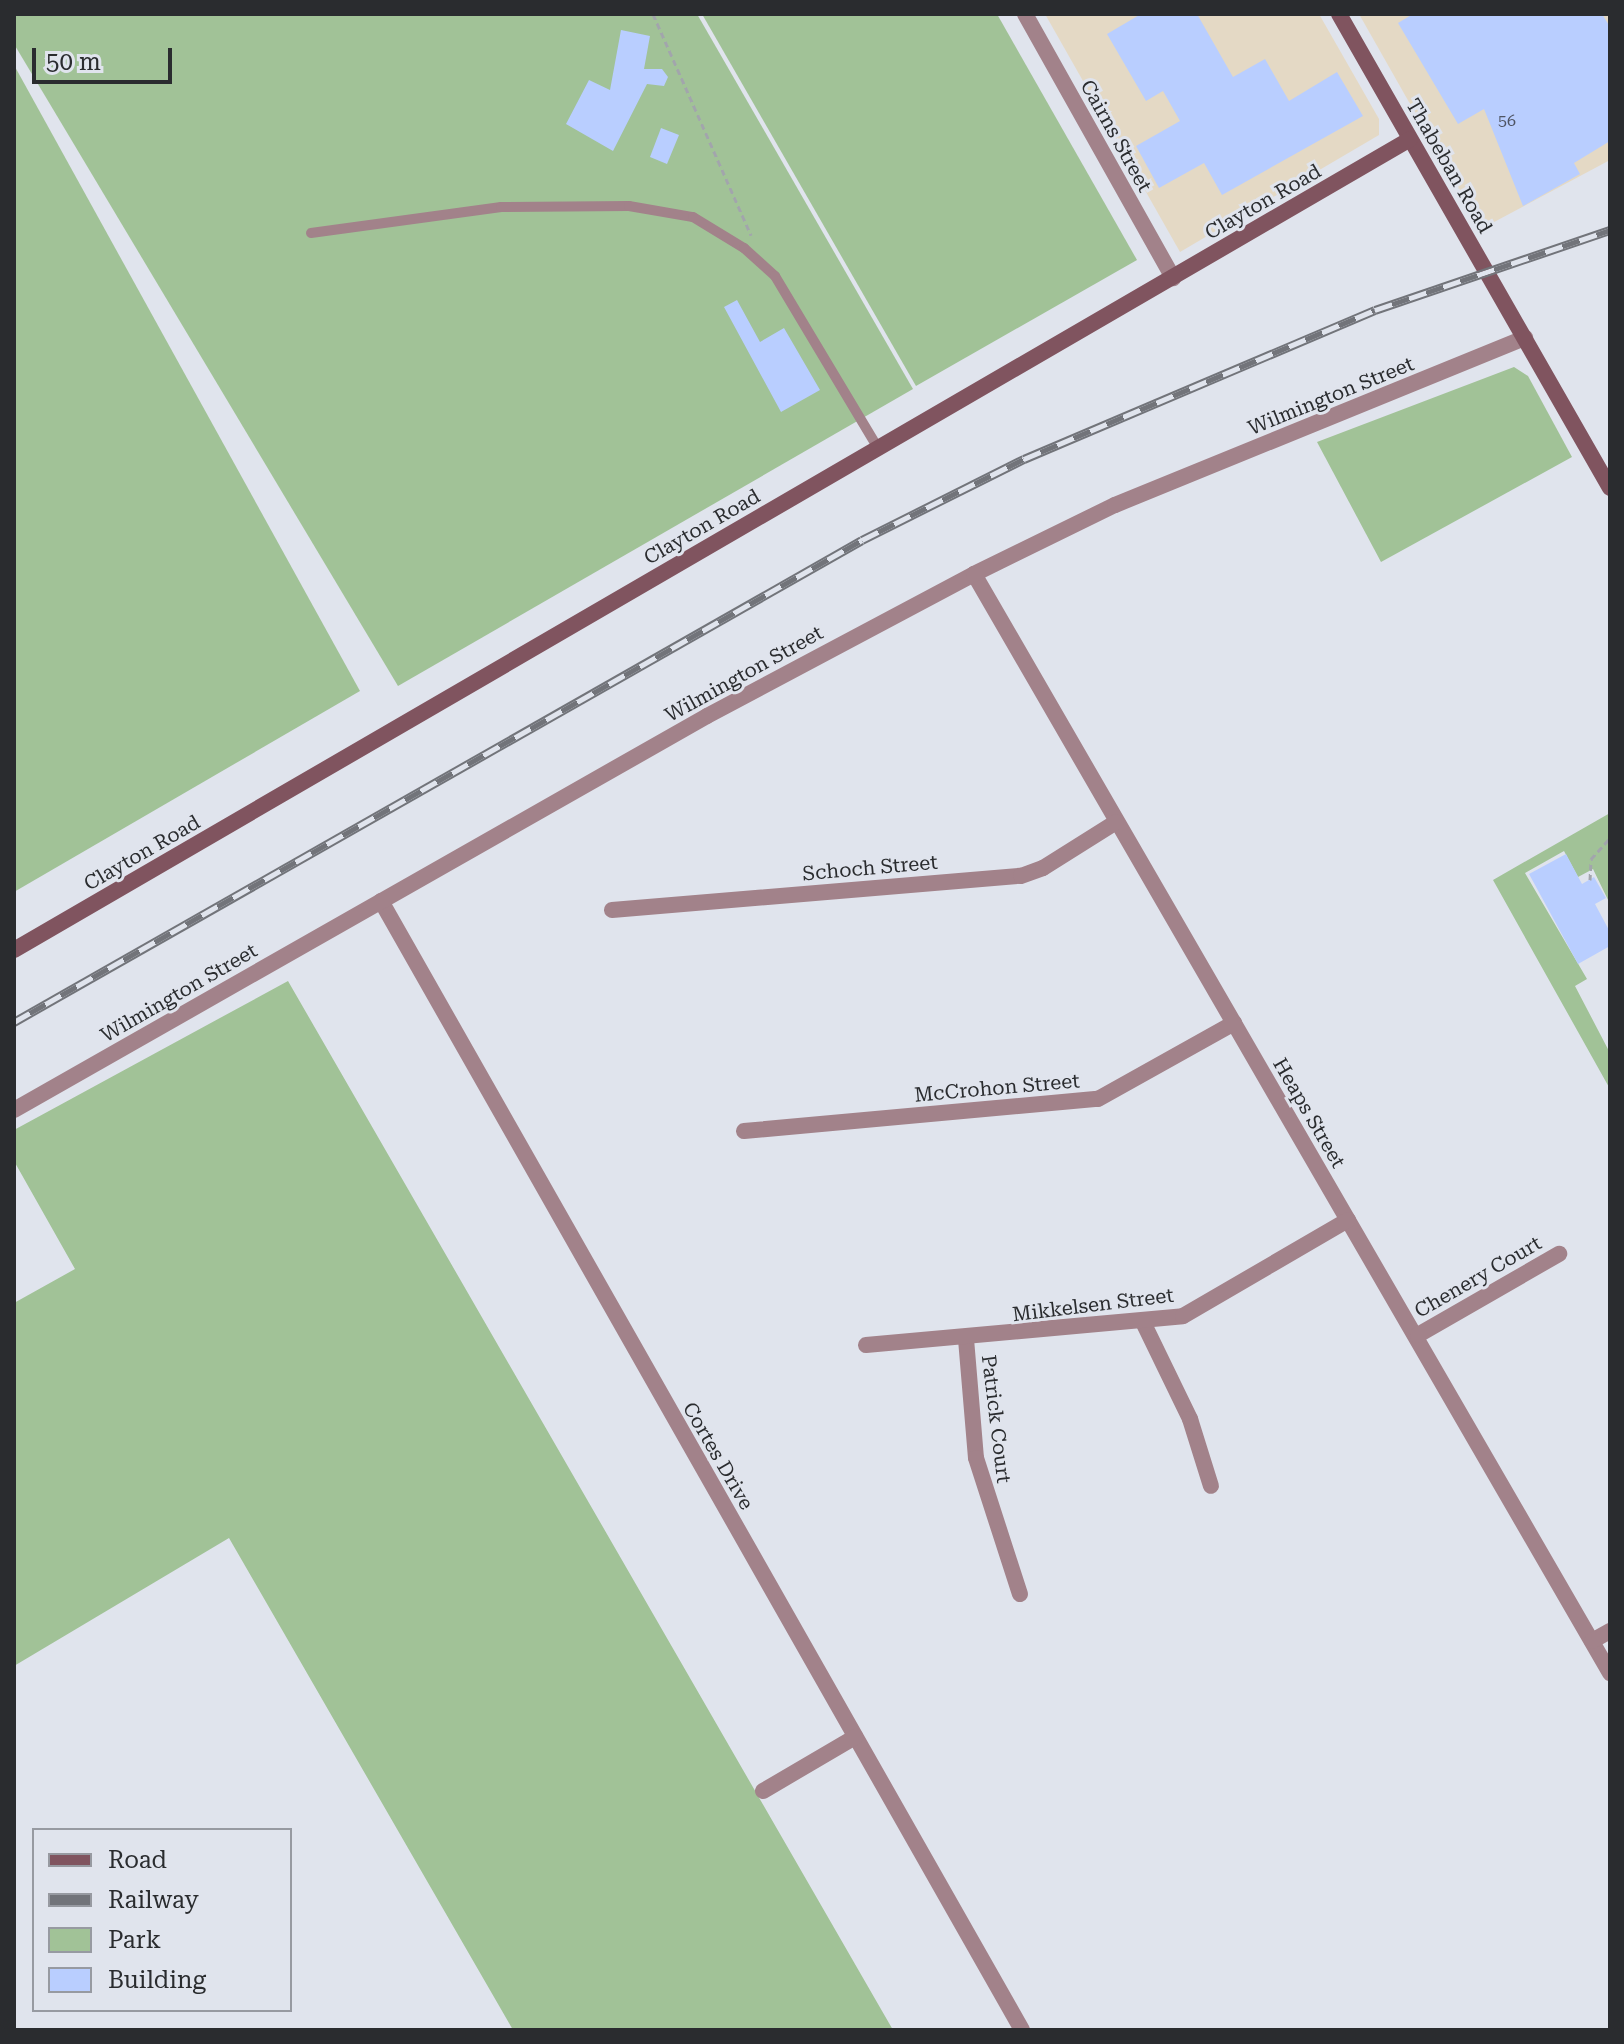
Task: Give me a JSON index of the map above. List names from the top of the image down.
{
  "streets": {
    "street": [
      "Cairns Street",
      "Thabeban Road",
      "Clayton Road",
      "Wilmington Street",
      "Schoch Street",
      "McCrohon Street",
      "Heaps Street",
      "Chenery Court",
      "Mikkelsen Street",
      "Patrick Court",
      "Cortes Drive"
    ]
  },
  "crossings": [
    ["Cairns Street", "Clayton Road"],
    ["Thabeban Road", "Clayton Road"],
    ["Thabeban Road", "Wilmington Street"],
    ["Wilmington Street", "Heaps Street"],
    ["Wilmington Street", "Cortes Drive"],
    ["Schoch Street", "Heaps Street"],
    ["McCrohon Street", "Heaps Street"],
    ["Heaps Street", "Chenery Court"],
    ["Heaps Street", "Mikkelsen Street"],
    ["Mikkelsen Street", "Patrick Court"]
  ],
  "house_numbers": ["56"],
  "legend": [
    "Road",
    "Railway",
    "Park",
    "Building"
  ],
  "scale_bar": "50 m"
}
